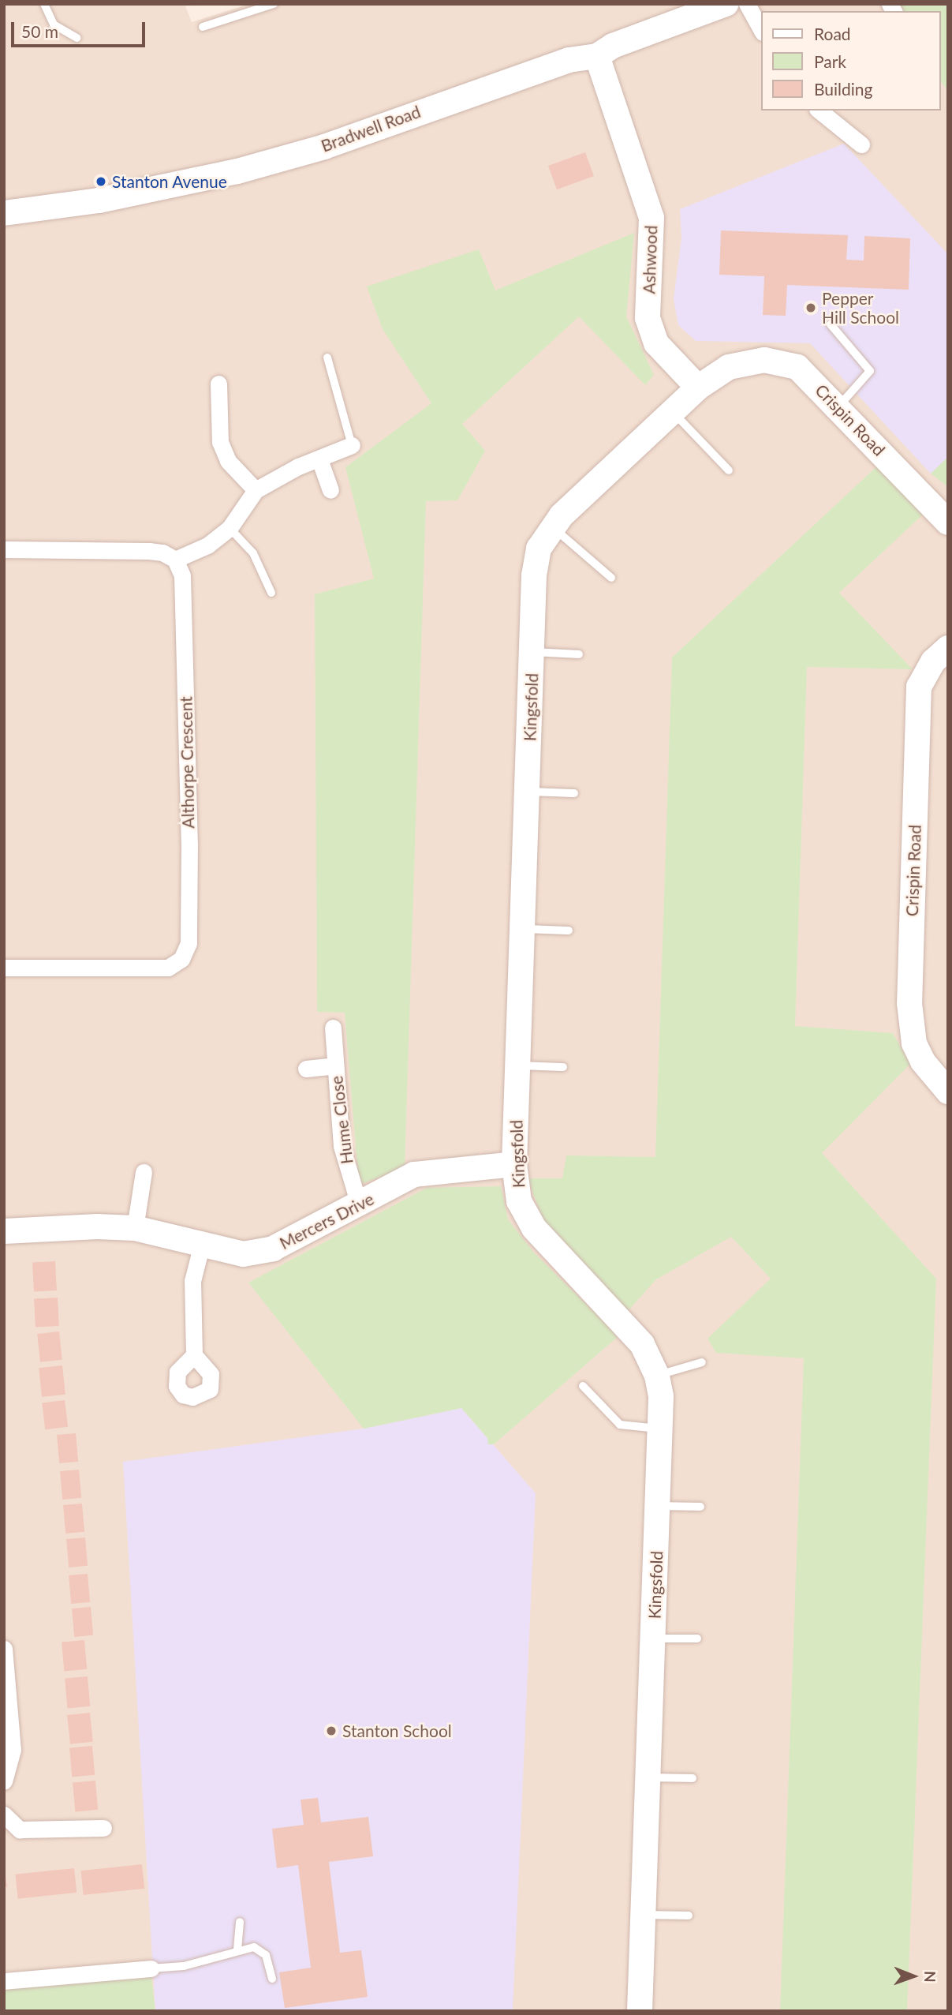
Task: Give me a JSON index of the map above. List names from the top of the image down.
{
  "streets": {
    "street": [
      "Bradwell Road",
      "Ashwood",
      "Crispin Road",
      "Kingsfold",
      "Althorpe Crescent",
      "Hume Close",
      "Mercers Drive"
    ]
  },
  "crossings": [
    ["Bradwell Road", "Ashwood"],
    ["Ashwood", "Kingsfold"],
    ["Crispin Road", "Kingsfold"],
    ["Kingsfold", "Mercers Drive"],
    ["Hume Close", "Mercers Drive"]
  ],
  "places": ["Stanton Avenue", "Pepper Hill School", "Stanton School"],
  "legend": ["Road", "Park", "Building"],
  "scale_bar": "50 m",
  "north": "right"
}
